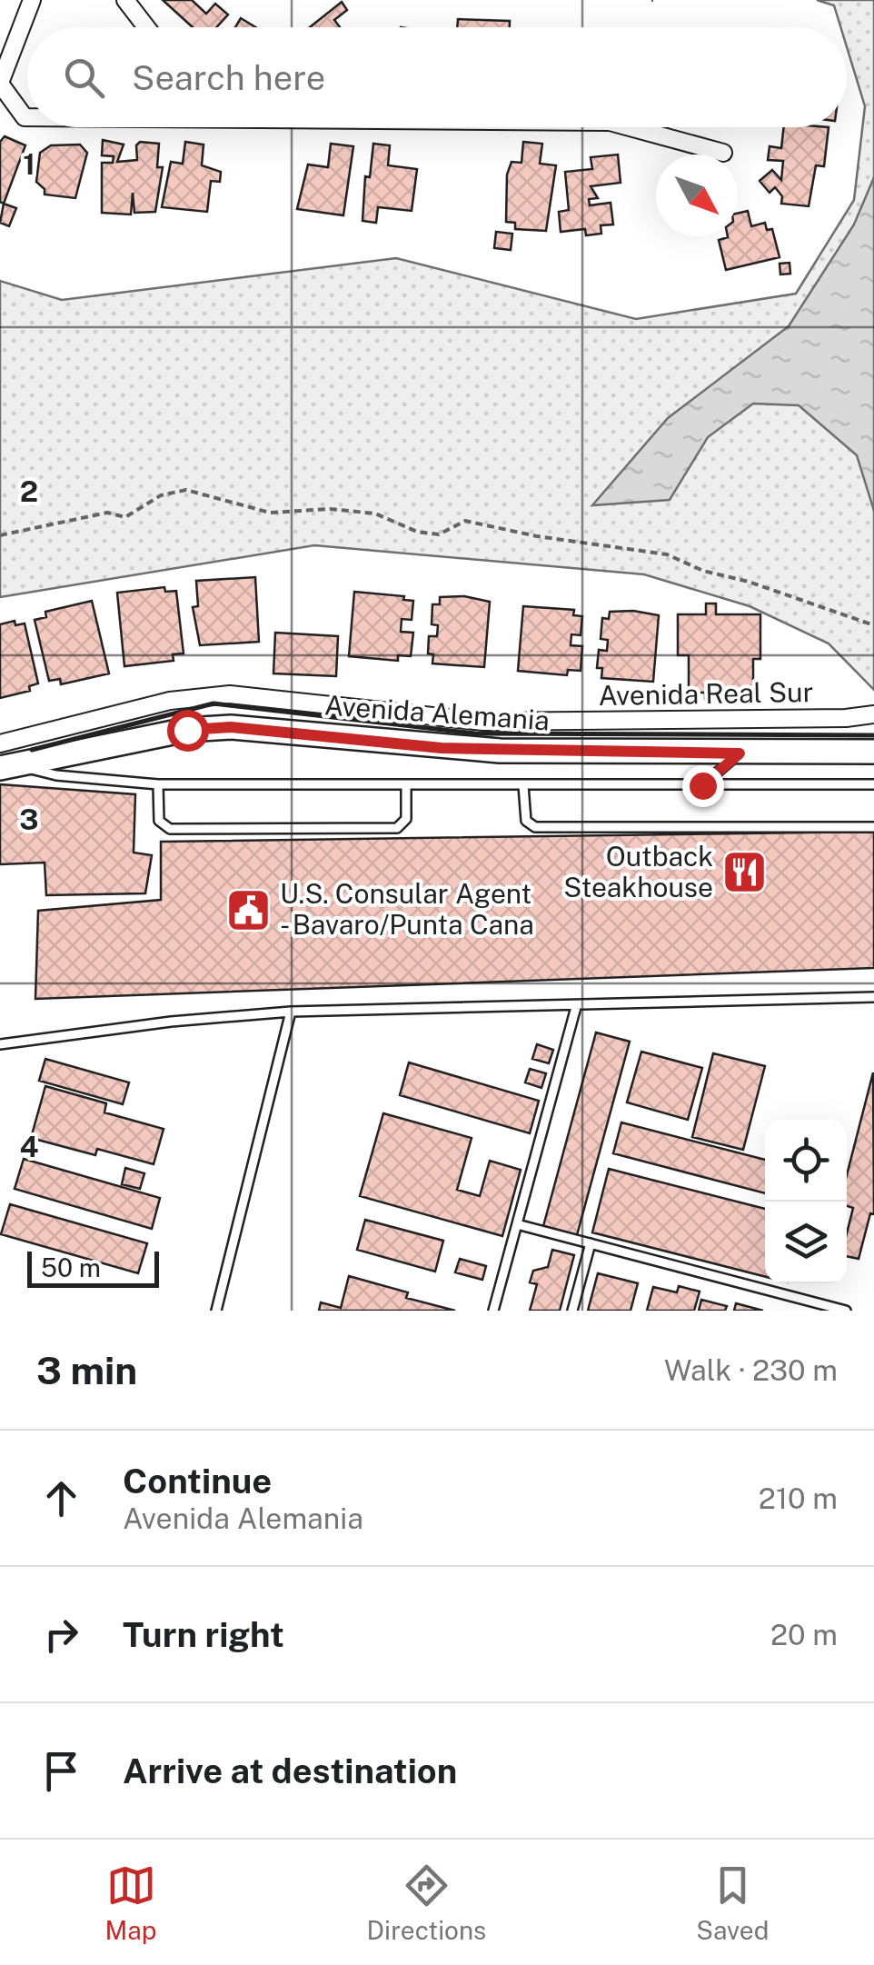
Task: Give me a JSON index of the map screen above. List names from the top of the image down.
{
  "streets": {
    "street": ["Avenida Real Sur", "Avenida Alemania"]
  },
  "places": {
    "restaurant": ["Outback Steakhouse"],
    "public building": ["U.S. Consular Agent - Bavaro/Punta Cana"]
  },
  "scale_bar": "50 m",
  "north": "bottom right",
  "page": {
    "search": "Search here",
    "scale": "50 m",
    "heading": ["3 min", "Walk · 230 m"],
    "list": [
      ["Continue", "Avenida Alemania", "210 m"],
      ["Turn right", "20 m"],
      "Arrive at destination"
    ],
    "nav": ["Map", "Directions", "Saved"]
  },
  "grid": {
    "rows": [
      "1",
      "2",
      "3",
      "4"
    ]
  }
}
